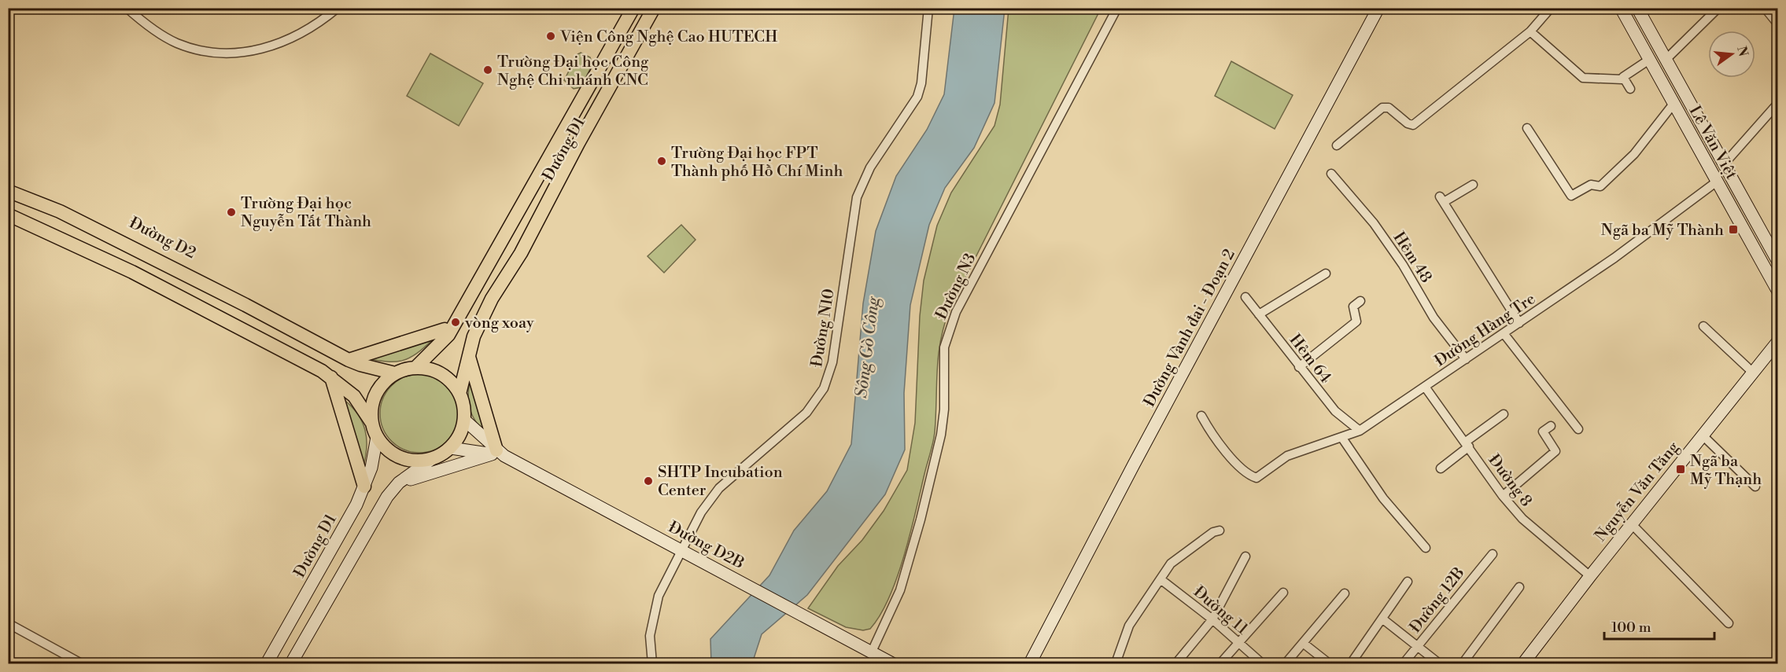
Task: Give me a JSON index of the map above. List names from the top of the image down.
{
  "streets": {
    "main road": ["Đường D1", "Đường D2"],
    "street": [
      "Lê Văn Việt",
      "Hẻm 48",
      "Đường N3",
      "Đường N10",
      "Đường Vành đai - Đoạn 2",
      "Đường Hàng Tre",
      "Hẻm 64",
      "Đường 8",
      "Nguyễn Văn Tăng",
      "Đường D2B",
      "Đường 12B",
      "Đường 11"
    ]
  },
  "crossings": [
    ["Lê Văn Việt", "Đường Hàng Tre"],
    ["Đường D1", "Đường D2"],
    ["Đường D1", "Đường D2B"],
    ["Đường D2", "Đường D2B"],
    ["Hẻm 48", "Đường Hàng Tre"],
    ["Đường N3", "Đường D2B"],
    ["Đường N10", "Đường D2B"],
    ["Đường Hàng Tre", "Hẻm 64"],
    ["Đường Hàng Tre", "Đường 8"],
    ["Đường 8", "Nguyễn Văn Tăng"]
  ],
  "water": ["Sông Gò Công"],
  "places": {
    "other": [
      "Viện Công Nghệ Cao HUTECH",
      "Trường Đại học Công Nghệ Chi nhánh CNC",
      "Trường Đại học FPT Thành phố Hồ Chí Minh",
      "Trường Đại học Nguyễn Tất Thành",
      "vòng xoay",
      "SHTP Incubation Center"
    ],
    "transit": ["Ngã ba Mỹ Thành", "Ngã ba Mỹ Thạnh"]
  },
  "scale_bar": "100 m",
  "north": "right"
}
